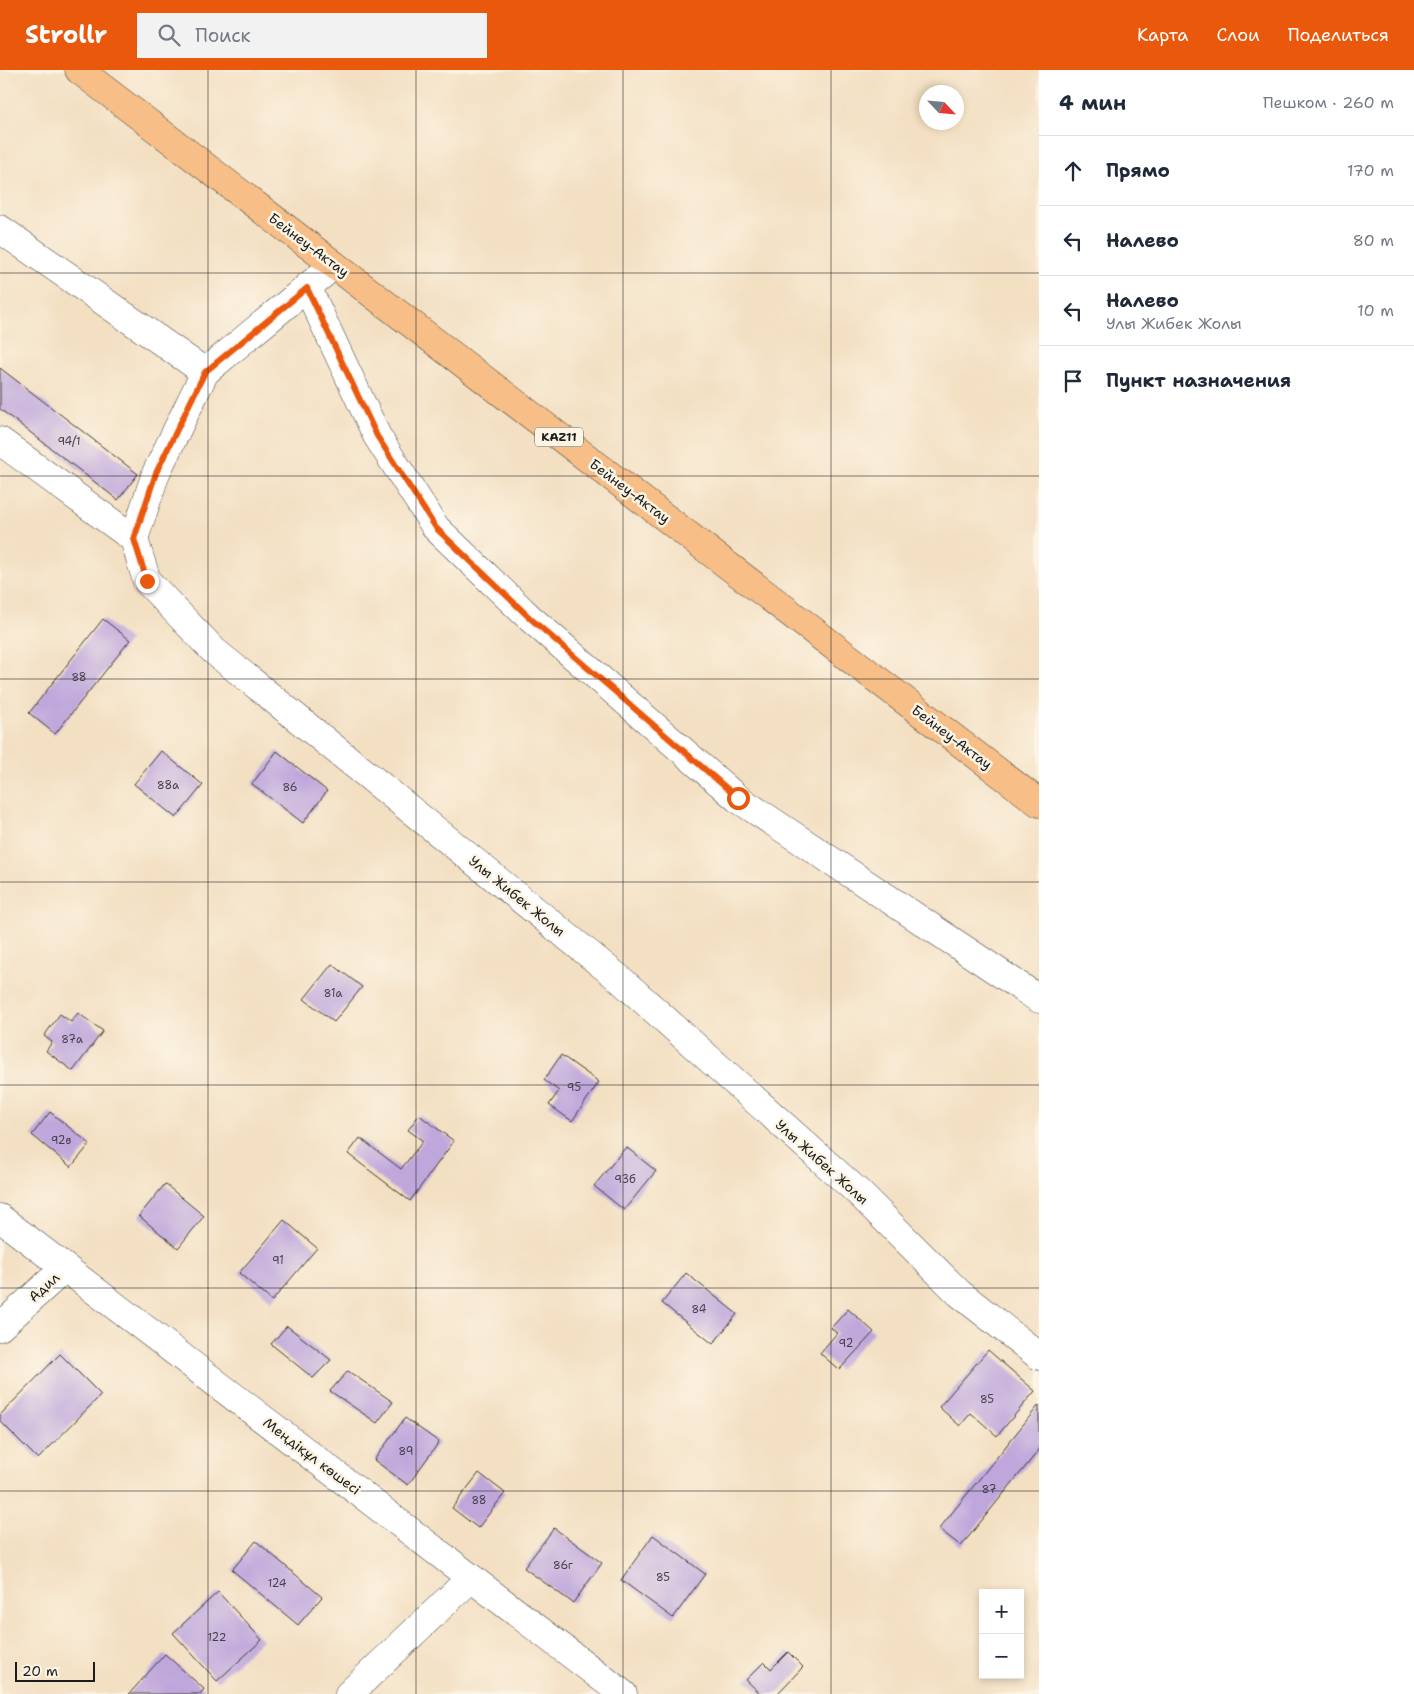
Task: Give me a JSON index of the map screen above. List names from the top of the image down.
{
  "streets": {
    "highway": ["Бейнеу-Актау", "KAZ11"],
    "street": ["Улы Жибек Жолы", "Адил", "Меңдіқұл көшесі"]
  },
  "crossings": [
    ["Адил", "Меңдіқұл көшесі"]
  ],
  "house_numbers": [
    "94/1",
    "88",
    "88а",
    "86",
    "81а",
    "87а",
    "95",
    "92в",
    "93б",
    "91",
    "84",
    "92",
    "85",
    "89",
    "87",
    "88",
    "86г",
    "85",
    "124",
    "122"
  ],
  "scale_bar": "20 m",
  "north": "bottom right",
  "page": {
    "header": "Strollr",
    "search": "Поиск",
    "nav": ["Карта", "Слои", "Поделиться"],
    "heading": ["4 мин", "Пешком · 260 m"],
    "list": [
      ["Прямо", "170 m"],
      ["Налево", "80 m"],
      ["Налево", "Улы Жибек Жолы", "10 m"],
      "Пункт назначения"
    ],
    "map_buttons": ["+", "−"],
    "scale": "20 m"
  }
}
